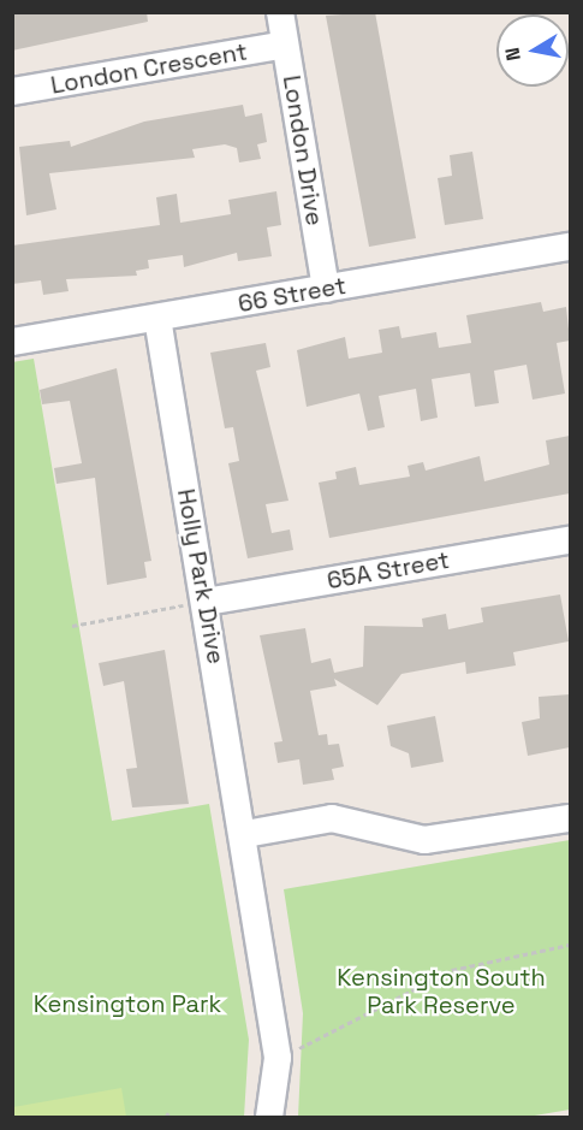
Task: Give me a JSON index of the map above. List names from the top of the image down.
{
  "streets": {
    "street": [
      "London Crescent",
      "London Drive",
      "66 Street",
      "65A Street",
      "Holly Park Drive"
    ]
  },
  "crossings": [
    ["London Crescent", "London Drive"],
    ["London Drive", "66 Street"],
    ["66 Street", "Holly Park Drive"],
    ["65A Street", "Holly Park Drive"]
  ],
  "parks": ["Kensington South Park Reserve", "Kensington Park"],
  "north": "left"
}
